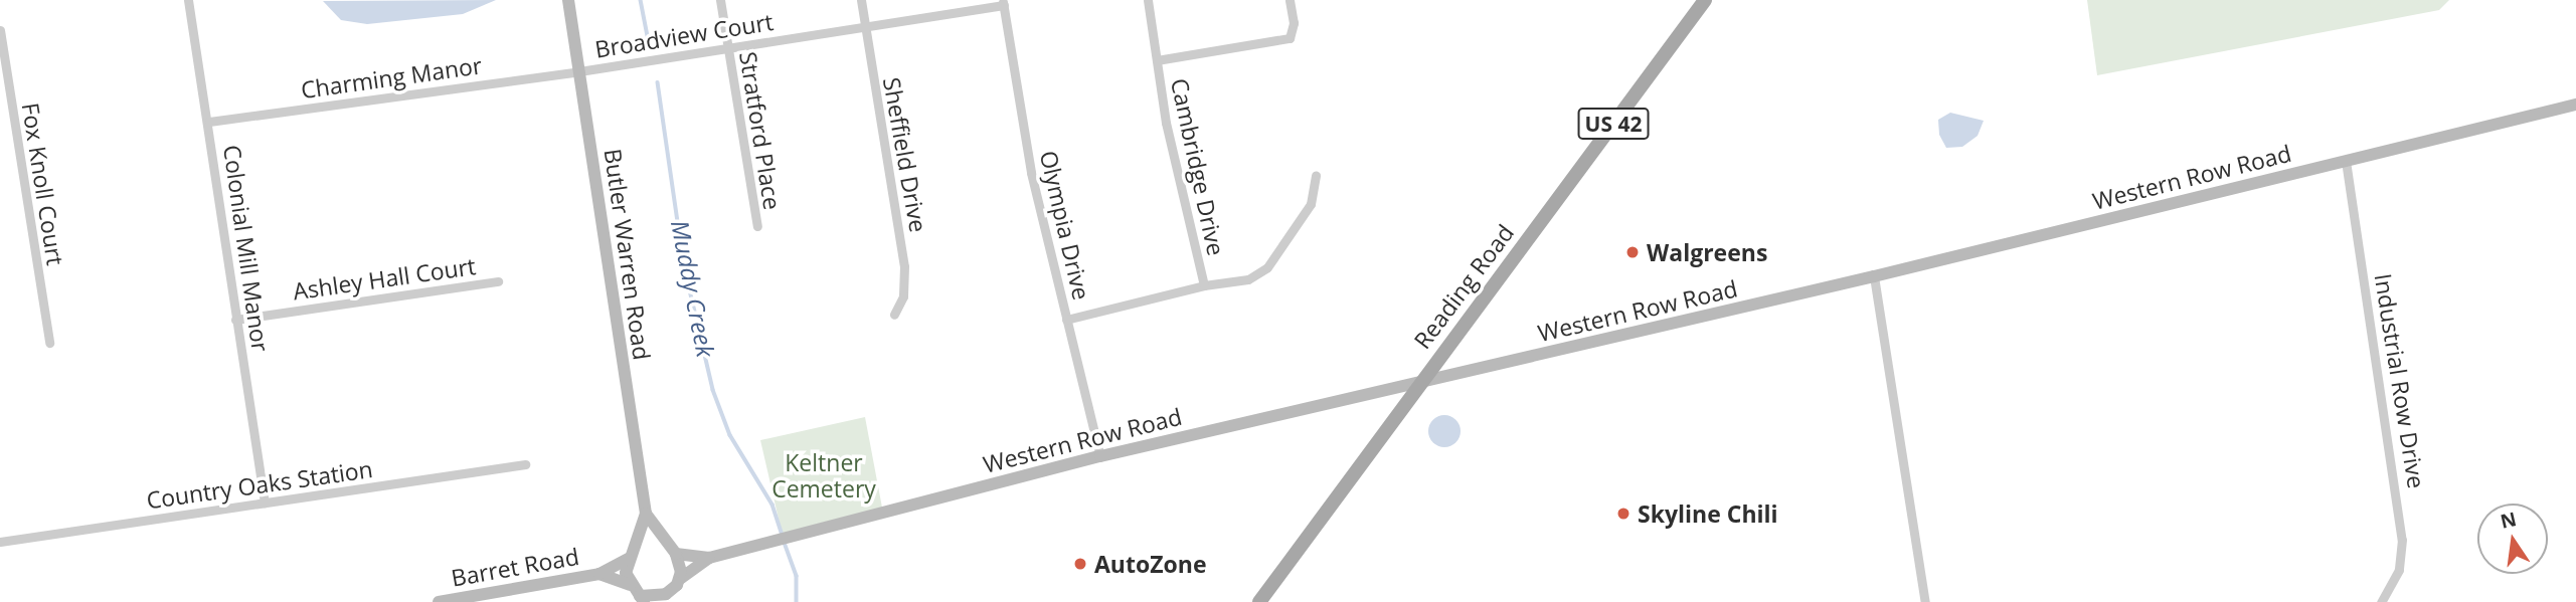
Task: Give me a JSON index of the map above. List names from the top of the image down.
{
  "streets": {
    "main road": ["US 42", "Reading Road"],
    "street": [
      "Broadview Court",
      "Charming Manor",
      "Stratford Place",
      "Sheffield Drive",
      "Cambridge Drive",
      "Western Row Road",
      "Fox Knoll Court",
      "Olympia Drive",
      "Colonial Mill Manor",
      "Butler Warren Road",
      "Ashley Hall Court",
      "Industrial Row Drive",
      "Country Oaks Station",
      "Barret Road"
    ]
  },
  "crossings": [
    ["Broadview Court", "Charming Manor"],
    ["Broadview Court", "Stratford Place"],
    ["Broadview Court", "Sheffield Drive"],
    ["Broadview Court", "Olympia Drive"],
    ["Broadview Court", "Butler Warren Road"],
    ["Charming Manor", "Colonial Mill Manor"],
    ["Charming Manor", "Butler Warren Road"],
    ["Cambridge Drive", "Olympia Drive"],
    ["Western Row Road", "Olympia Drive"],
    ["Western Row Road", "Butler Warren Road"],
    ["Western Row Road", "Reading Road"],
    ["Western Row Road", "Industrial Row Drive"],
    ["Western Row Road", "Barret Road"],
    ["Colonial Mill Manor", "Ashley Hall Court"],
    ["Colonial Mill Manor", "Country Oaks Station"],
    ["Butler Warren Road", "Barret Road"]
  ],
  "water": ["Muddy Creek"],
  "parks": ["Keltner Cemetery"],
  "places": ["Walgreens", "Skyline Chili", "AutoZone"],
  "north": "top"
}
